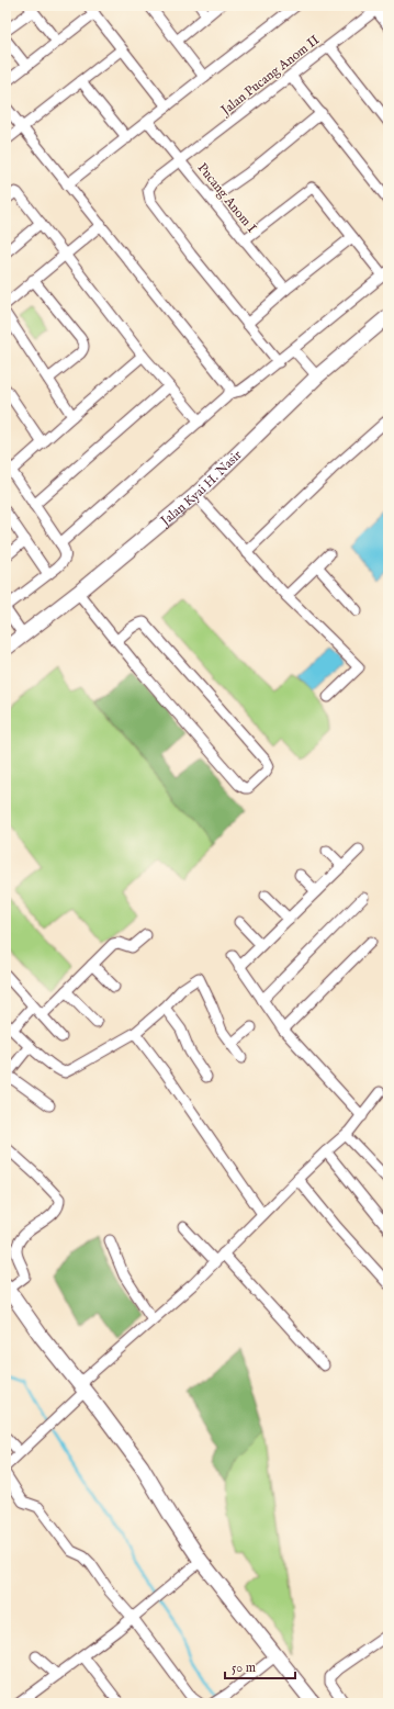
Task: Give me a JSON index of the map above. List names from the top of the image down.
{
  "streets": {
    "main road": ["Jalan Kyai H. Nasir"],
    "street": ["Jalan Pucang Anom II", "Pucang Anom I"]
  },
  "crossings": [
    ["Jalan Pucang Anom II", "Pucang Anom I"]
  ],
  "scale_bar": "50 m"
}
